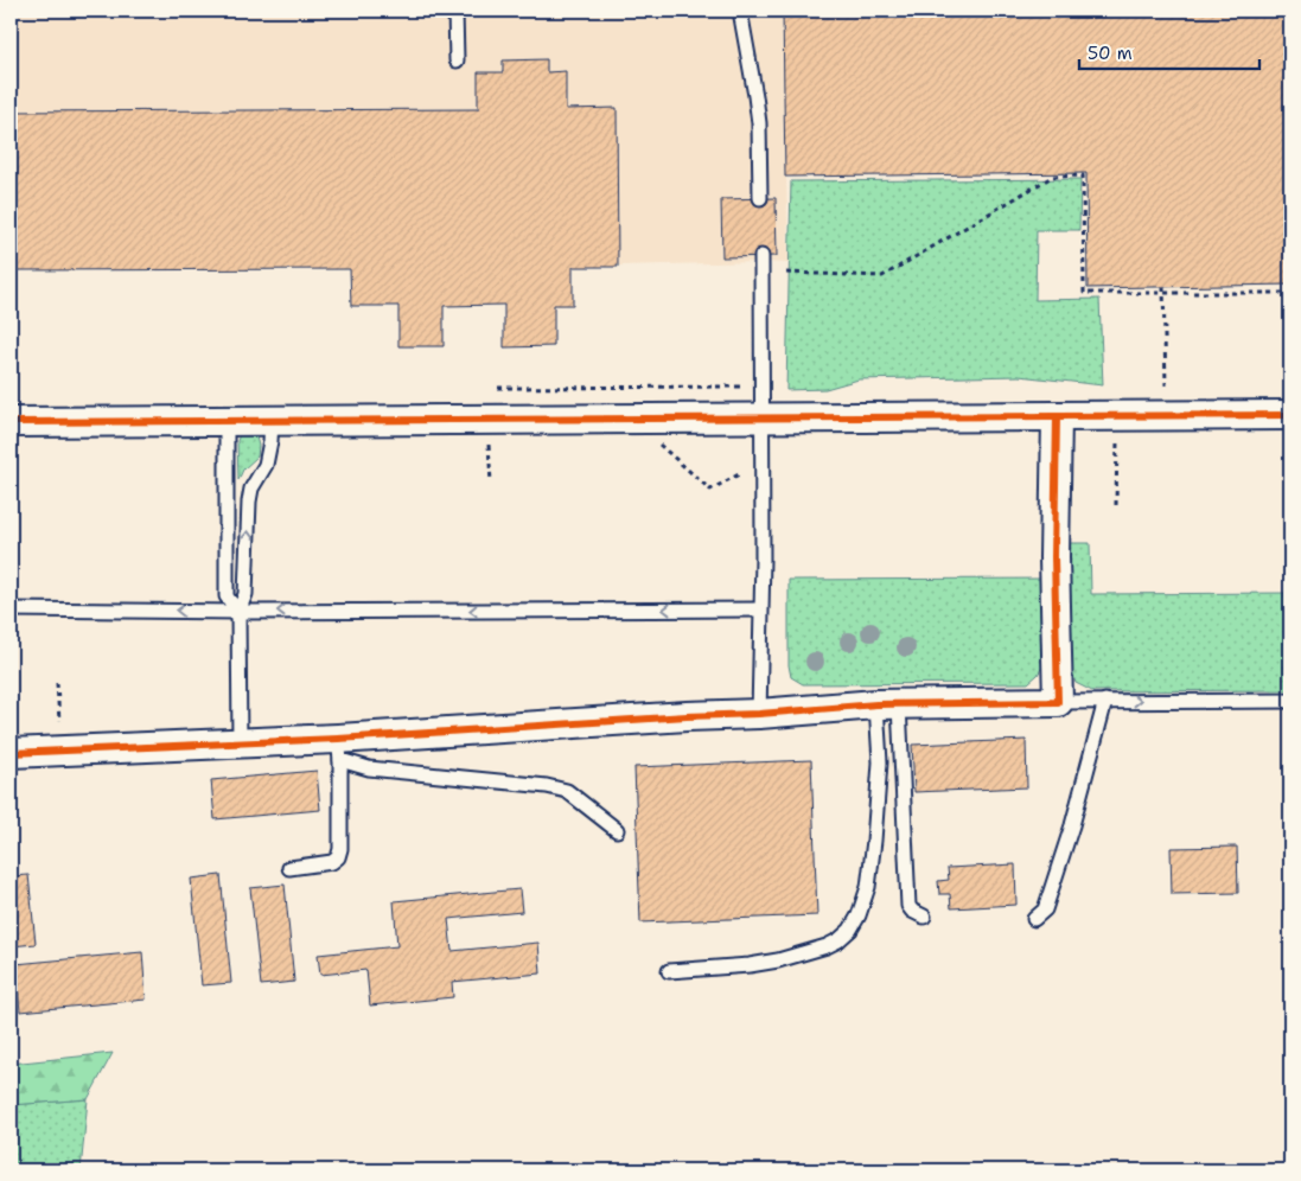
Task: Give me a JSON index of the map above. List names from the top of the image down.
{
  "scale_bar": "50 m"
}
